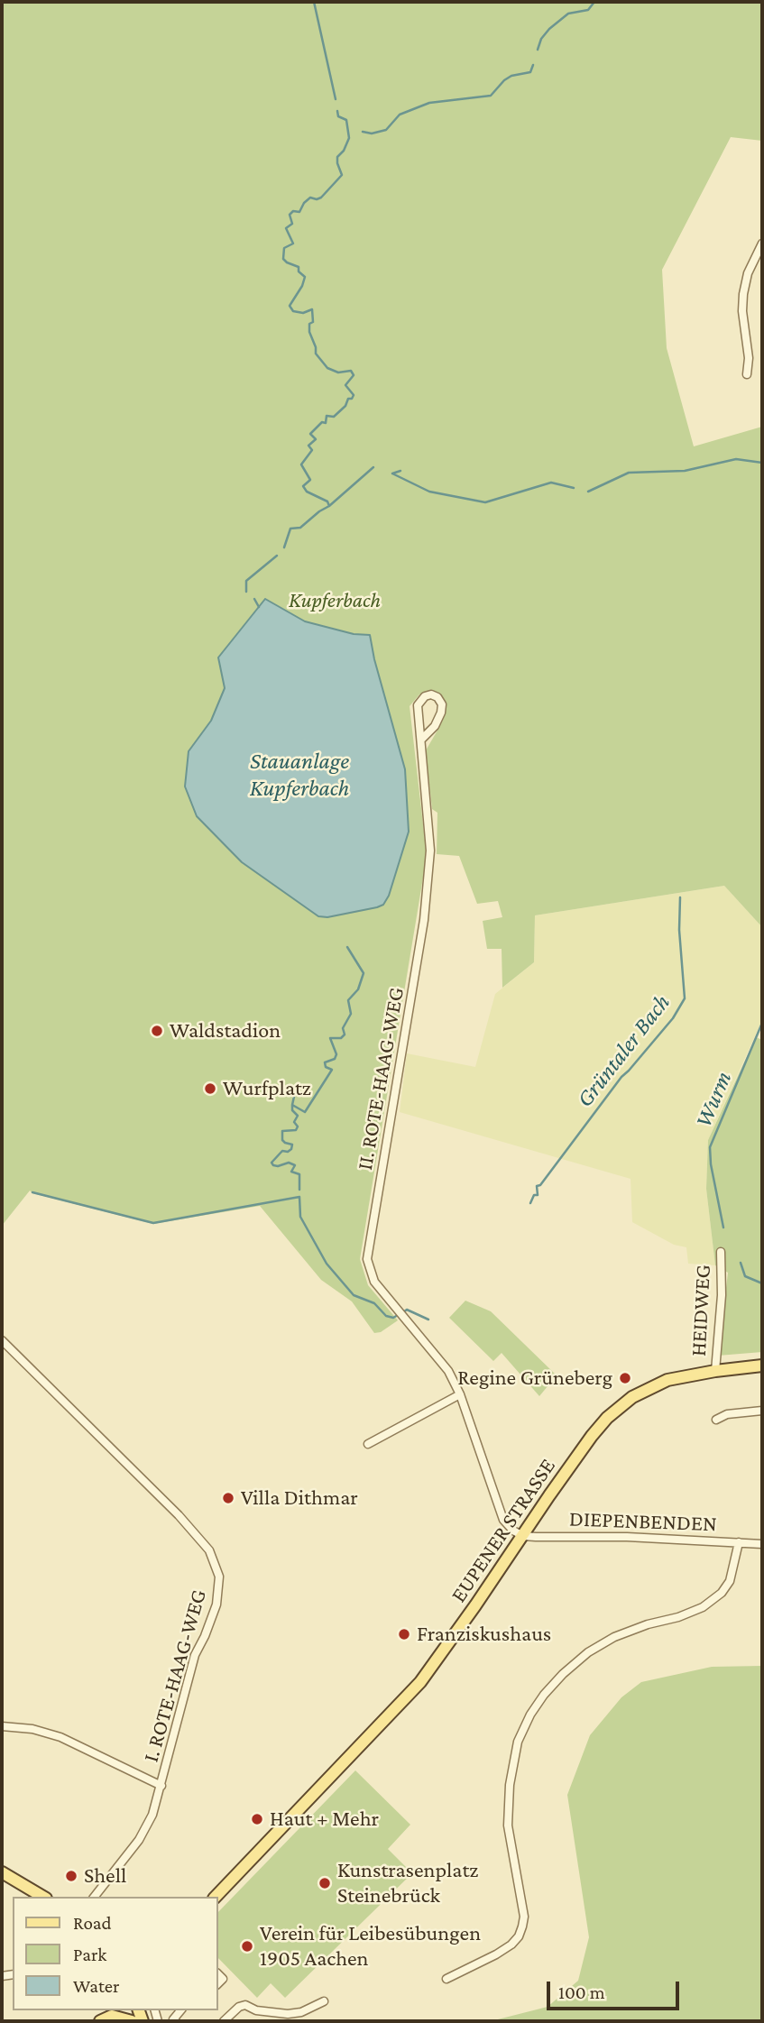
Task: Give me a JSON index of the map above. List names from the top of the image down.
{
  "streets": {
    "main road": ["EUPENER STRASSE"],
    "street": [
      "II. ROTE-HAAG-WEG",
      "HEIDWEG",
      "DIEPENBENDEN",
      "I. ROTE-HAAG-WEG"
    ]
  },
  "crossings": [
    ["II. ROTE-HAAG-WEG", "DIEPENBENDEN"],
    ["II. ROTE-HAAG-WEG", "EUPENER STRASSE"],
    ["HEIDWEG", "EUPENER STRASSE"],
    ["DIEPENBENDEN", "EUPENER STRASSE"]
  ],
  "water": ["Stauanlage Kupferbach", "Grüntaler Bach", "Wurm"],
  "parks": ["Kupferbach"],
  "places": [
    "Waldstadion",
    "Wurfplatz",
    "Regine Grüneberg",
    "Villa Dithmar",
    "Franziskushaus",
    "Haut + Mehr",
    "Shell",
    "Kunstrasenplatz Steinebrück",
    "Verein für Leibesübungen 1905 Aachen"
  ],
  "legend": ["Road", "Park", "Water"],
  "scale_bar": "100 m"
}
